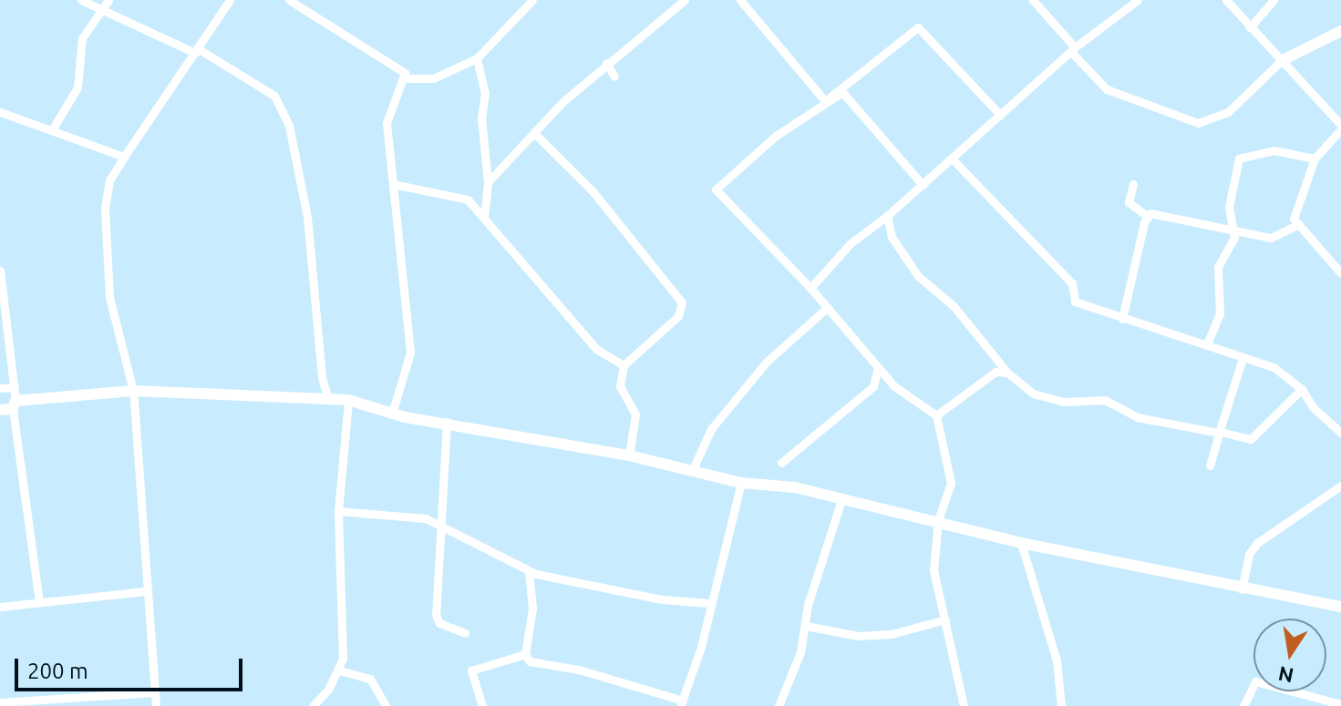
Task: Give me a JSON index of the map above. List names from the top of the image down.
{
  "scale_bar": "200 m",
  "north": "bottom"
}
